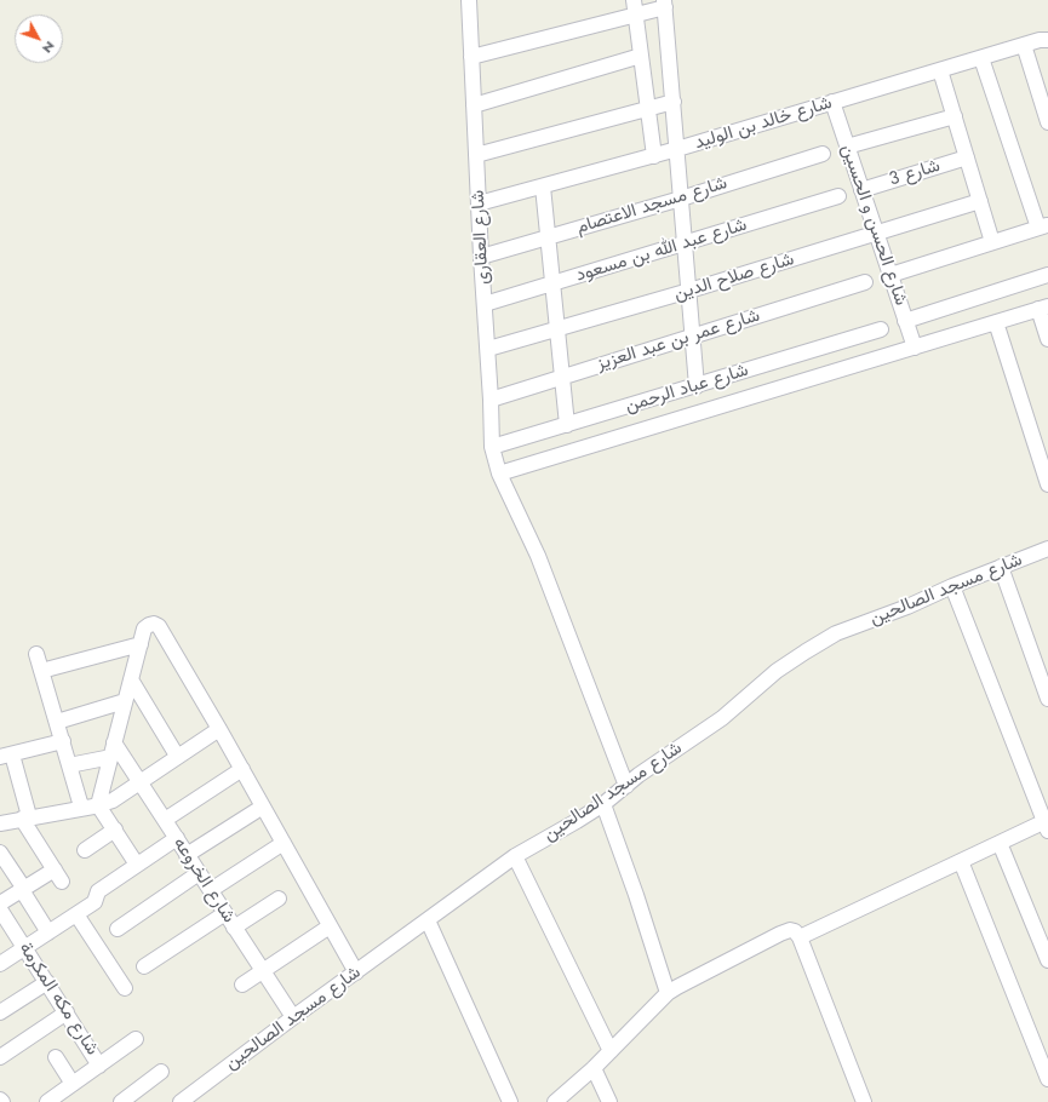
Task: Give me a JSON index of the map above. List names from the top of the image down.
{
  "streets": {
    "street": [
      "شارع خالد بن الوليد",
      "شارع 3",
      "شارع مسجد الاعتصام",
      "شارع الحسن و الحسين",
      "شارع العقارى",
      "شارع عبد الله بن مسعود",
      "شارع صلاح الدين",
      "شارع عمر بن عبد العزيز",
      "شارع عباد الرحمن",
      "شارع مسجد الصالحين",
      "شارع الخروعه",
      "شارع مكه المكرمة"
    ]
  },
  "crossings": [
    ["شارع خالد بن الوليد", "شارع الحسن و الحسين"],
    ["شارع خالد بن الوليد", "شارع العقارى"],
    ["شارع 3", "شارع الحسن و الحسين"],
    ["شارع مسجد الاعتصام", "شارع العقارى"],
    ["شارع الحسن و الحسين", "شارع صلاح الدين"],
    ["شارع العقارى", "شارع عبد الله بن مسعود"],
    ["شارع العقارى", "شارع صلاح الدين"],
    ["شارع العقارى", "شارع عمر بن عبد العزيز"],
    ["شارع العقارى", "شارع عباد الرحمن"],
    ["شارع العقارى", "شارع مسجد الصالحين"],
    ["شارع مسجد الصالحين", "شارع الخروعه"]
  ],
  "north": "bottom right"
}
